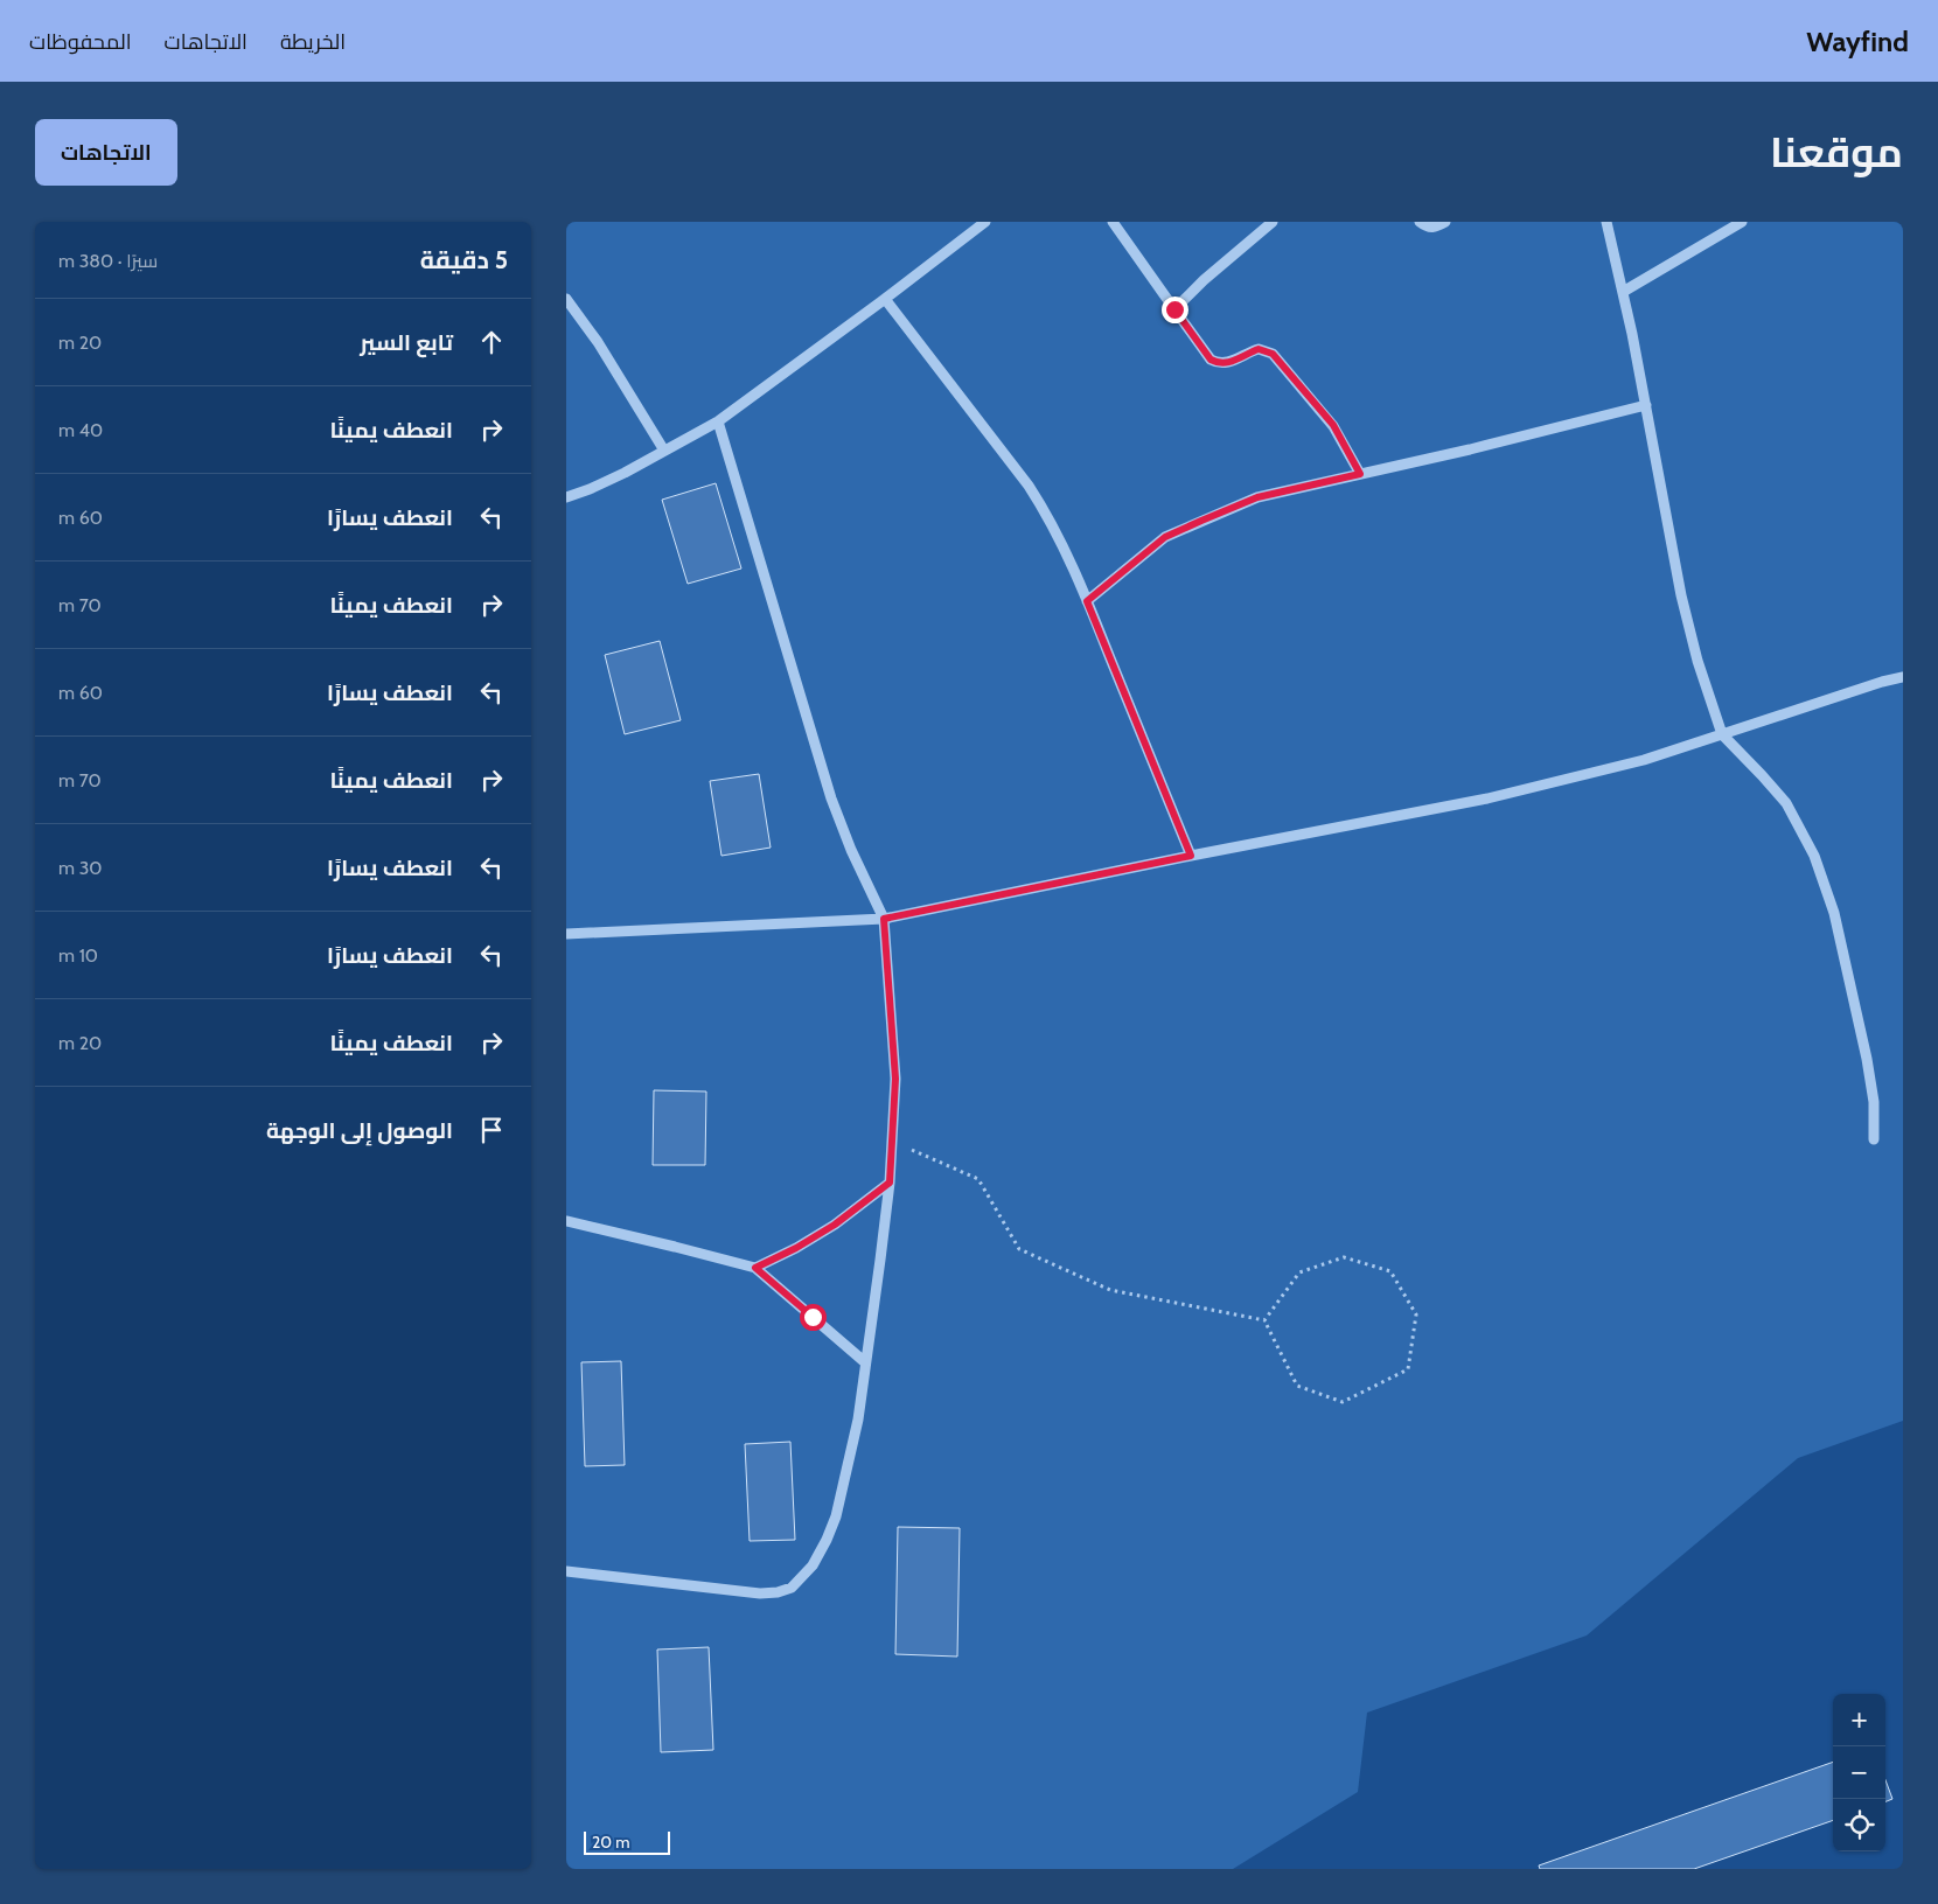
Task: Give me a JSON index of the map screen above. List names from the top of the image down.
{
  "scale_bar": "20 m",
  "page": {
    "header": "Wayfind",
    "nav": ["الخريطة", "الاتجاهات", "المحفوظات"],
    "title": "موقعنا",
    "buttons": "الاتجاهات",
    "heading": ["5 دقيقة", "سيرًا · 380 m"],
    "list": [
      ["تابع السير", "20 m"],
      ["انعطف يمينًا", "40 m"],
      ["انعطف يسارًا", "60 m"],
      ["انعطف يمينًا", "70 m"],
      ["انعطف يسارًا", "60 m"],
      ["انعطف يمينًا", "70 m"],
      ["انعطف يسارًا", "30 m"],
      ["انعطف يسارًا", "10 m"],
      ["انعطف يمينًا", "20 m"],
      "الوصول إلى الوجهة"
    ],
    "map_buttons": ["+", "−"],
    "scale": "20 m"
  }
}
